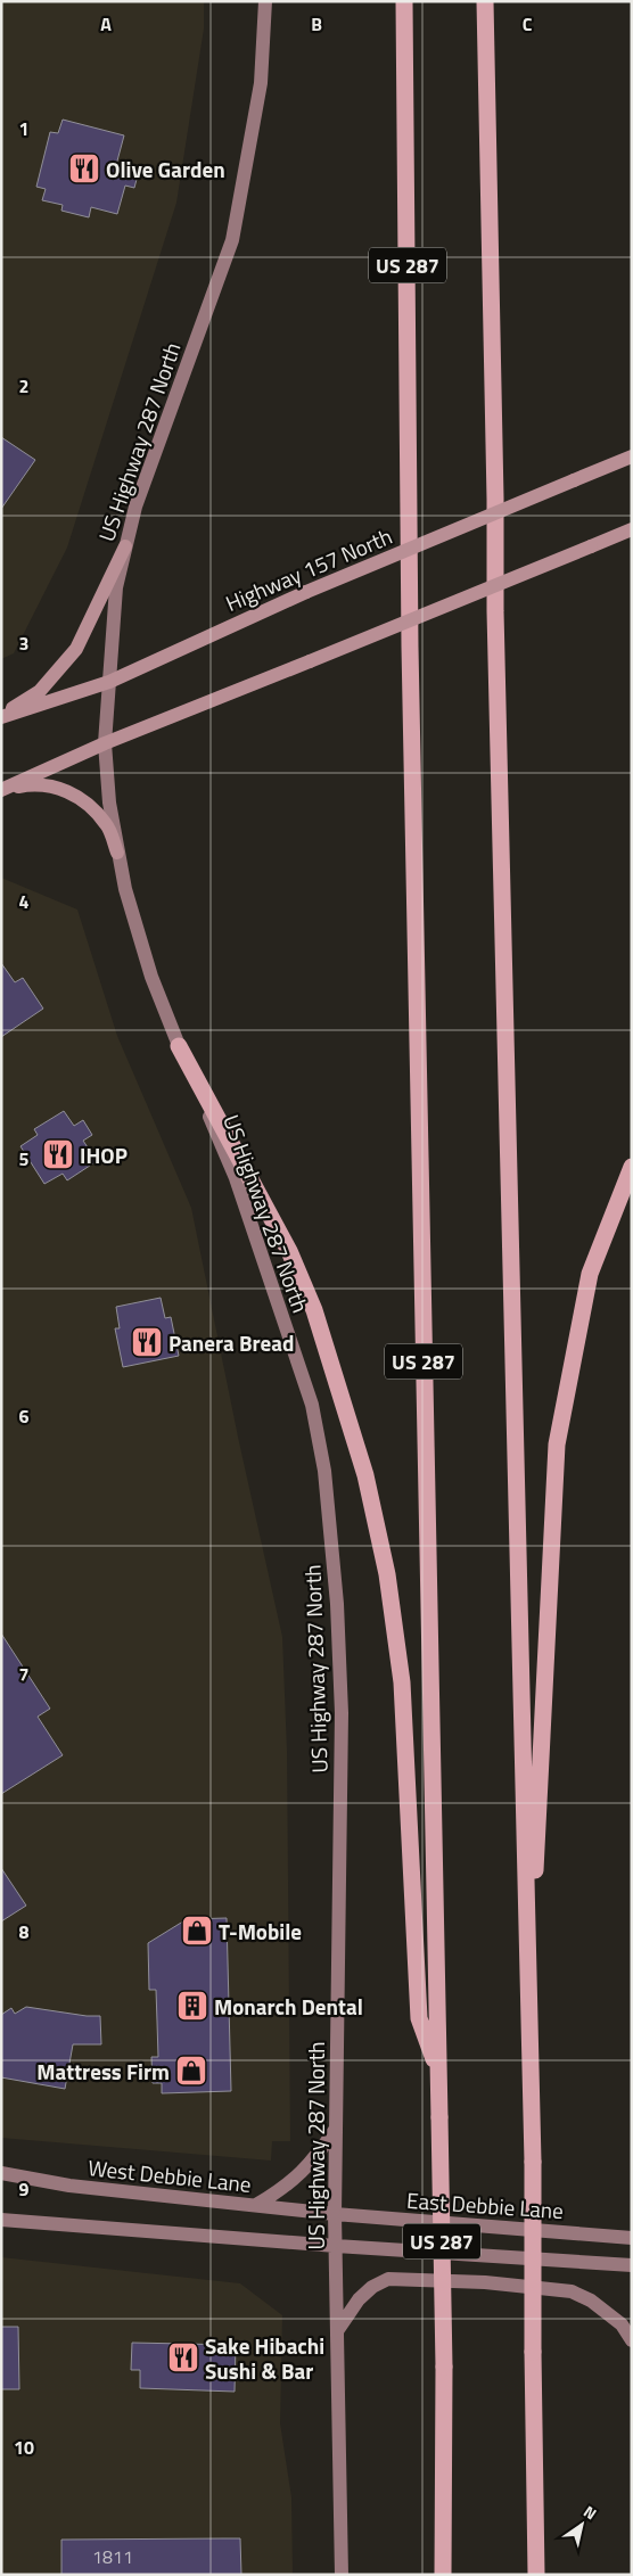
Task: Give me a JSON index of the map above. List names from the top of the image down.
{
  "streets": {
    "highway": ["US 287"],
    "main road": [
      "US Highway 287 North",
      "Highway 157 North",
      "West Debbie Lane",
      "East Debbie Lane"
    ]
  },
  "crossings": [
    ["US Highway 287 North", "Highway 157 North"],
    ["US Highway 287 North", "West Debbie Lane"],
    ["US Highway 287 North", "East Debbie Lane"],
    ["West Debbie Lane", "East Debbie Lane"]
  ],
  "places": {
    "restaurant": [
      "Olive Garden",
      "IHOP",
      "Panera Bread",
      "Sake Hibachi Sushi & Bar"
    ],
    "shop": ["T-Mobile", "Mattress Firm"],
    "building": ["Monarch Dental"]
  },
  "house_numbers": ["1811"],
  "north": "top right",
  "grid": {
    "columns": ["A", "B", "C"],
    "rows": [
      "1",
      "2",
      "3",
      "4",
      "5",
      "6",
      "7",
      "8",
      "9",
      "10"
    ]
  }
}
